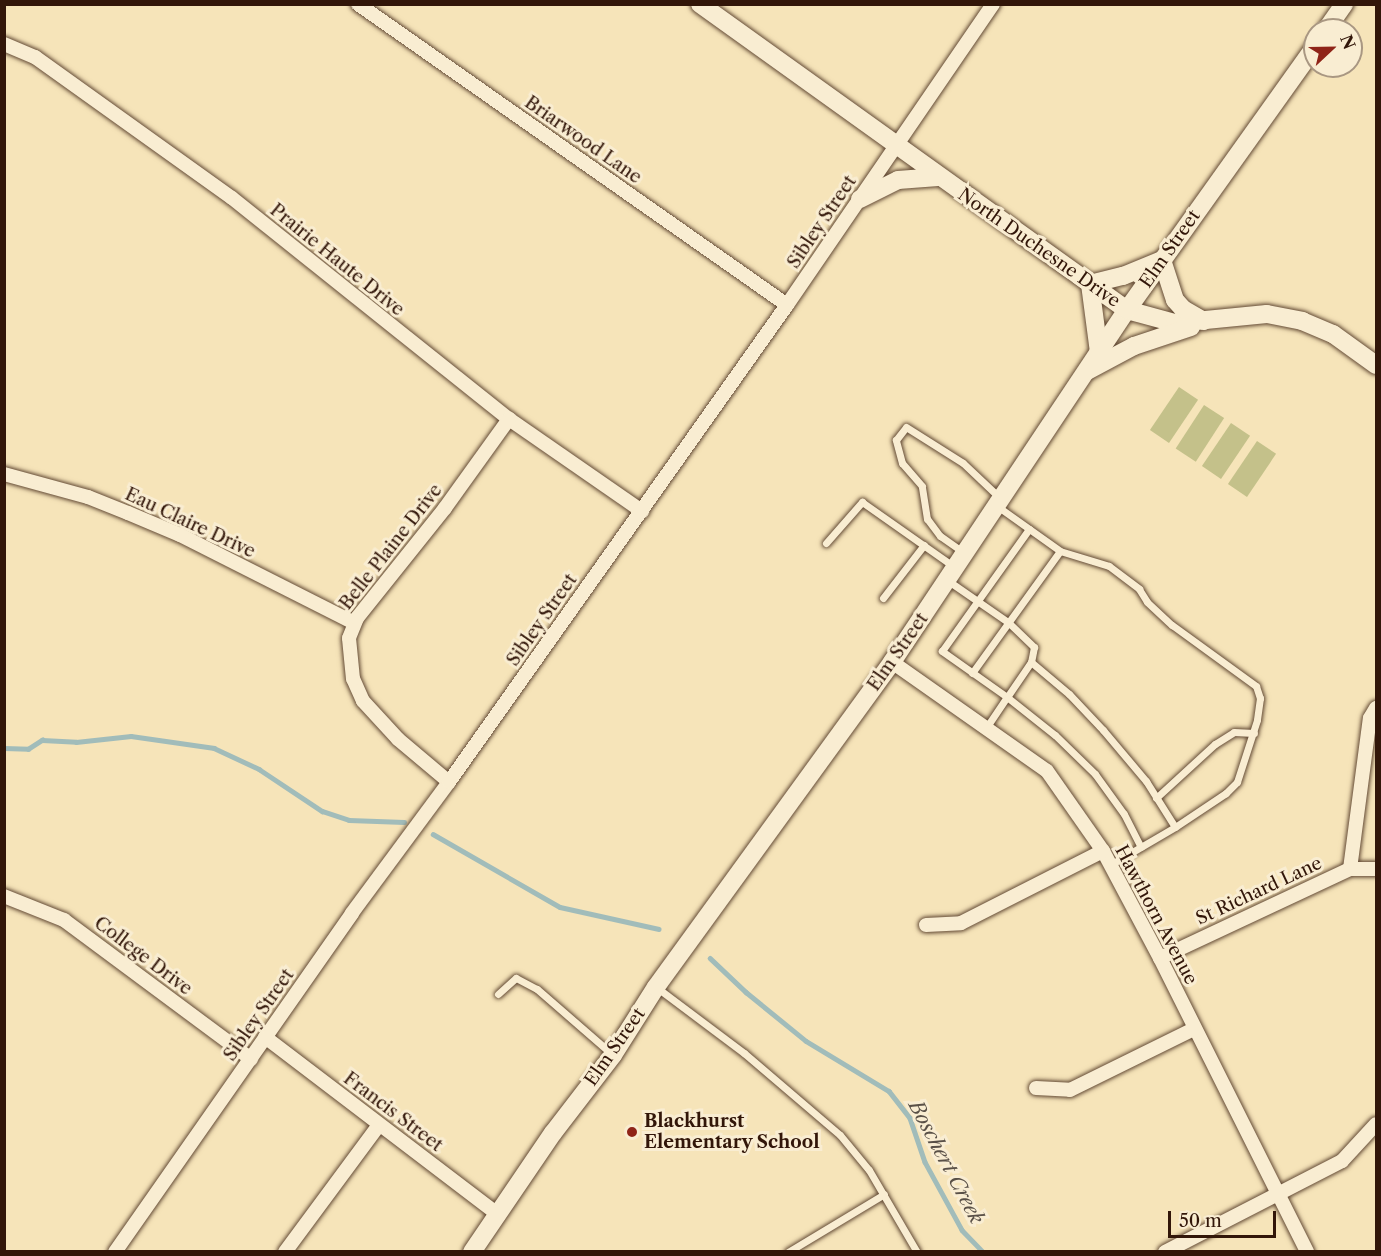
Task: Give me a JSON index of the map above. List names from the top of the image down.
{
  "streets": {
    "main road": ["North Duchesne Drive", "Elm Street"],
    "street": [
      "Briarwood Lane",
      "Sibley Street",
      "Prairie Haute Drive",
      "Eau Claire Drive",
      "Belle Plaine Drive",
      "St Richard Lane",
      "Hawthorn Avenue",
      "College Drive",
      "Francis Street"
    ]
  },
  "crossings": [
    ["Briarwood Lane", "Sibley Street"],
    ["Sibley Street", "North Duchesne Drive"],
    ["Sibley Street", "Prairie Haute Drive"],
    ["Sibley Street", "Belle Plaine Drive"],
    ["Sibley Street", "College Drive"],
    ["Sibley Street", "Francis Street"],
    ["North Duchesne Drive", "Elm Street"],
    ["Elm Street", "Hawthorn Avenue"],
    ["Elm Street", "Francis Street"],
    ["Prairie Haute Drive", "Belle Plaine Drive"],
    ["Eau Claire Drive", "Belle Plaine Drive"],
    ["St Richard Lane", "Hawthorn Avenue"]
  ],
  "water": ["Boschert Creek"],
  "places": ["Blackhurst Elementary School"],
  "scale_bar": "50 m",
  "north": "right"
}
